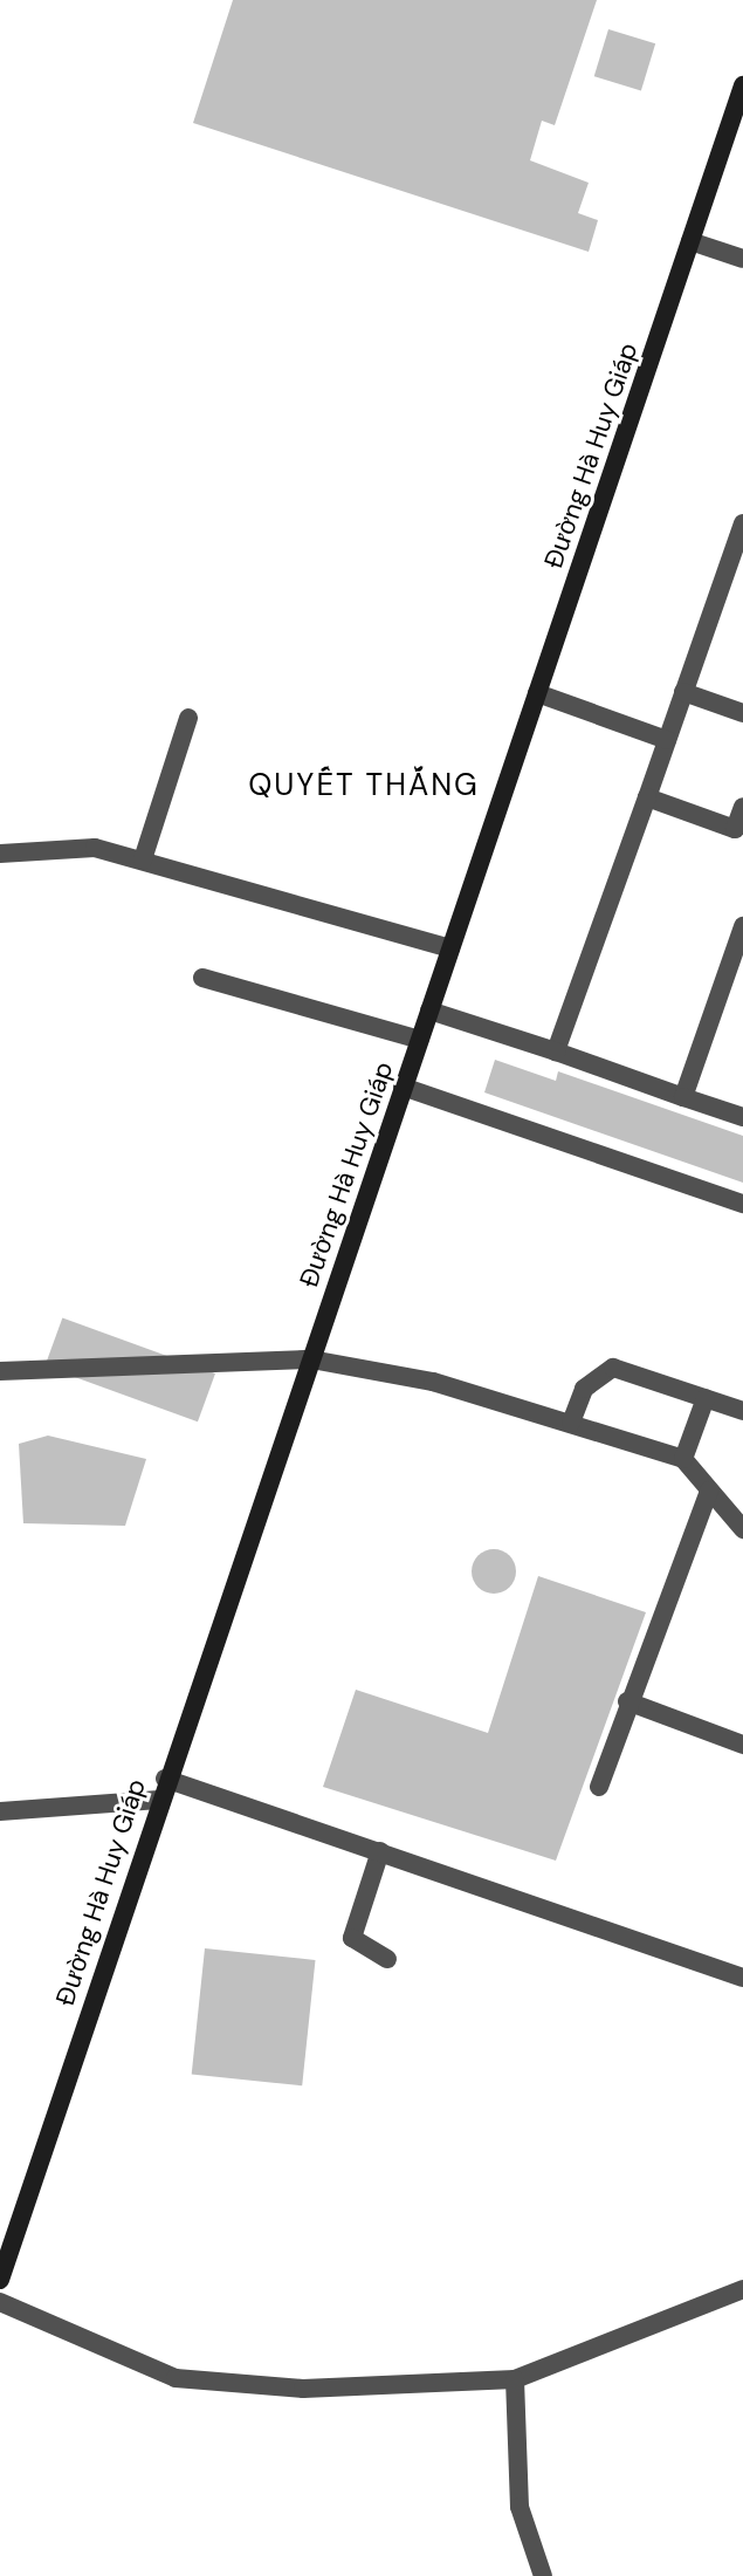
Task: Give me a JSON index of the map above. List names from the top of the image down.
{
  "streets": {
    "main road": ["Đường Hà Huy Giáp"]
  },
  "districts": ["QUYẾT THẮNG"]
}
